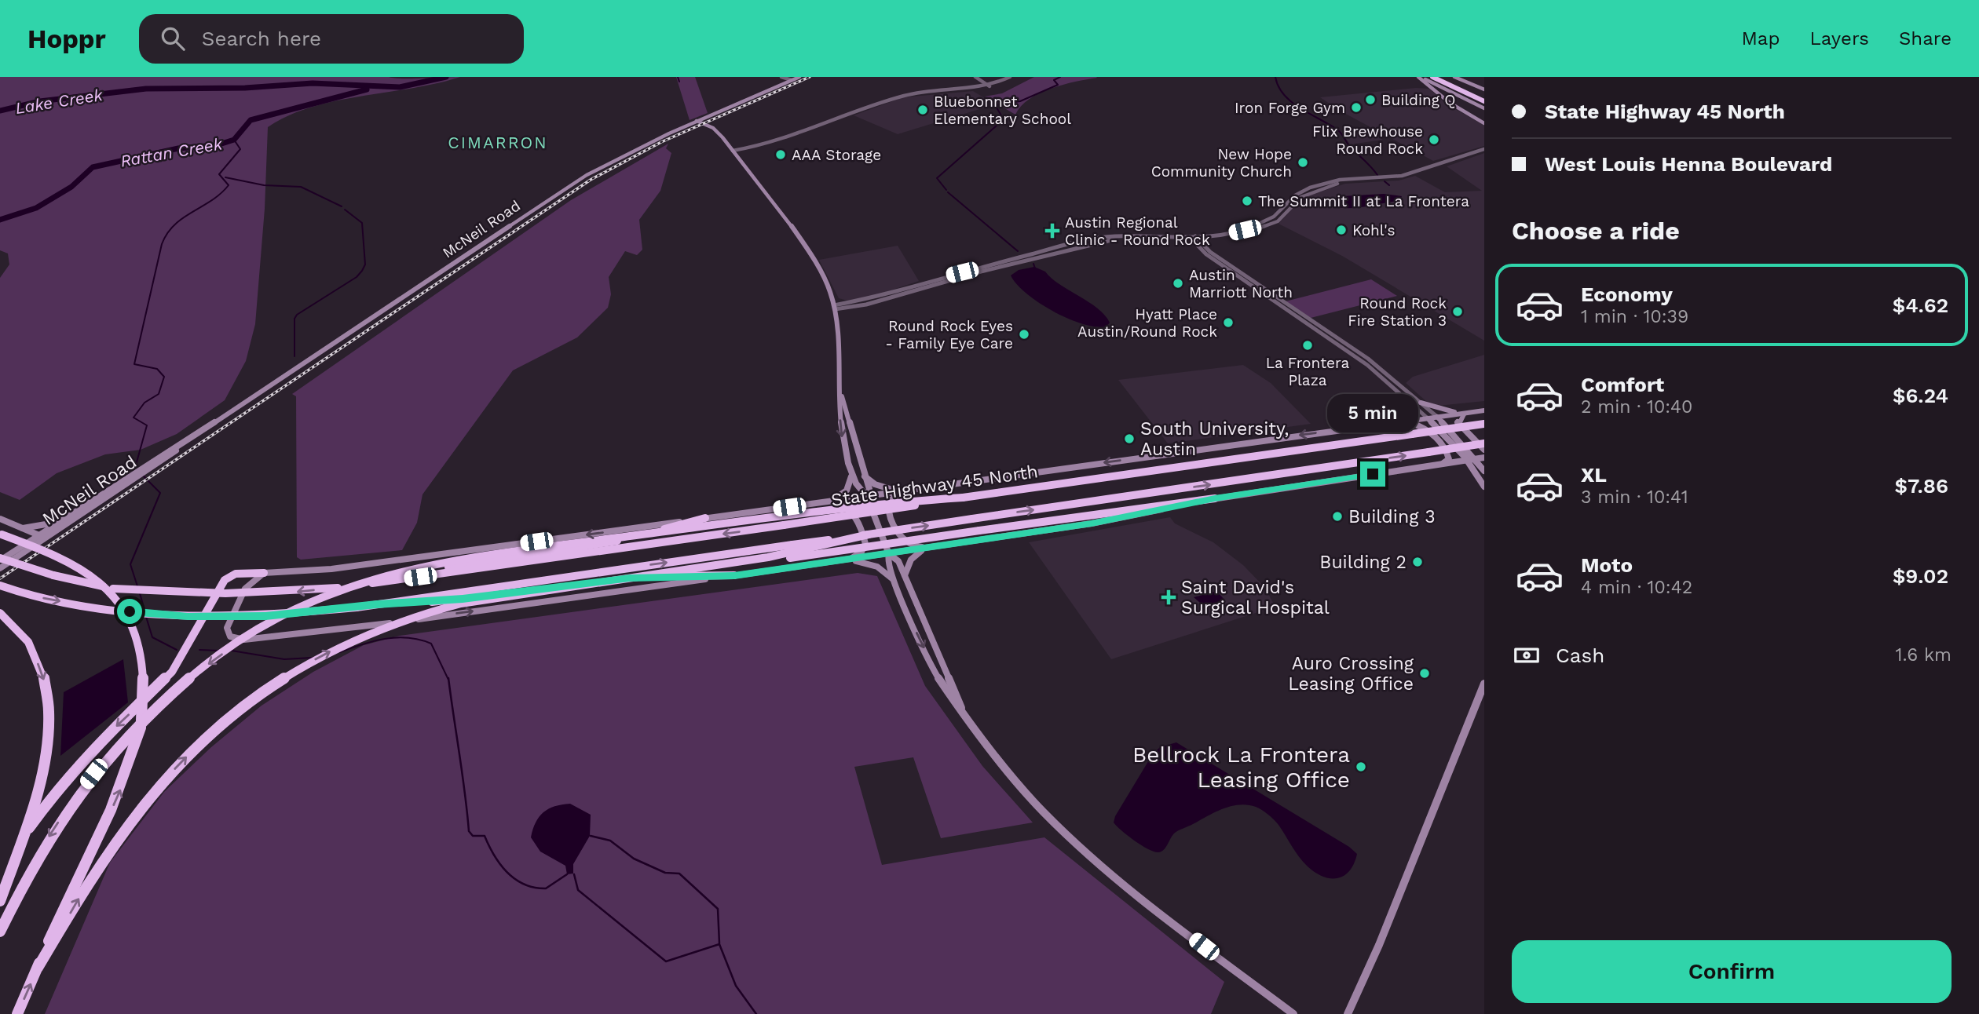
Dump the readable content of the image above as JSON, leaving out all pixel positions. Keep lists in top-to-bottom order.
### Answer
{
  "streets": {
    "highway": ["State Highway 45 North"],
    "main road": ["McNeil Road"]
  },
  "crossings": [
    ["McNeil Road", "State Highway 45 North"]
  ],
  "districts": ["CIMARRON"],
  "water": ["Lake Creek", "Rattan Creek"],
  "places": {
    "other": [
      "Building Q",
      "Iron Forge Gym",
      "Bluebonnet Elementary School",
      "Flix Brewhouse Round Rock",
      "AAA Storage",
      "New Hope Community Church",
      "The Summit II at La Frontera",
      "Kohl's",
      "Austin Marriott North",
      "Round Rock Fire Station 3",
      "Hyatt Place Austin/Round Rock",
      "Round Rock Eyes - Family Eye Care",
      "La Frontera Plaza",
      "South University, Austin",
      "Building 3",
      "Building 2",
      "Auro Crossing Leasing Office",
      "Bellrock La Frontera Leasing Office"
    ],
    "health": ["Austin Regional Clinic - Round Rock", "Saint David's Surgical Hospital"]
  },
  "page": {
    "header": "Hoppr",
    "search": "Search here",
    "nav": ["Map", "Layers", "Share"],
    "banner": ["State Highway 45 North", "West Louis Henna Boulevard"],
    "heading": "Choose a ride",
    "list": [
      {
        "name": "Economy",
        "note": "1 min · 10:39",
        "value": "$4.62"
      },
      {
        "name": "Comfort",
        "note": "2 min · 10:40",
        "value": "$6.24"
      },
      {
        "name": "XL",
        "note": "3 min · 10:41",
        "value": "$7.86"
      },
      {
        "name": "Moto",
        "note": "4 min · 10:42",
        "value": "$9.02"
      }
    ],
    "bubble": "5 min",
    "pay": ["Cash", "1.6 km"],
    "buttons": "Confirm"
  }
}
